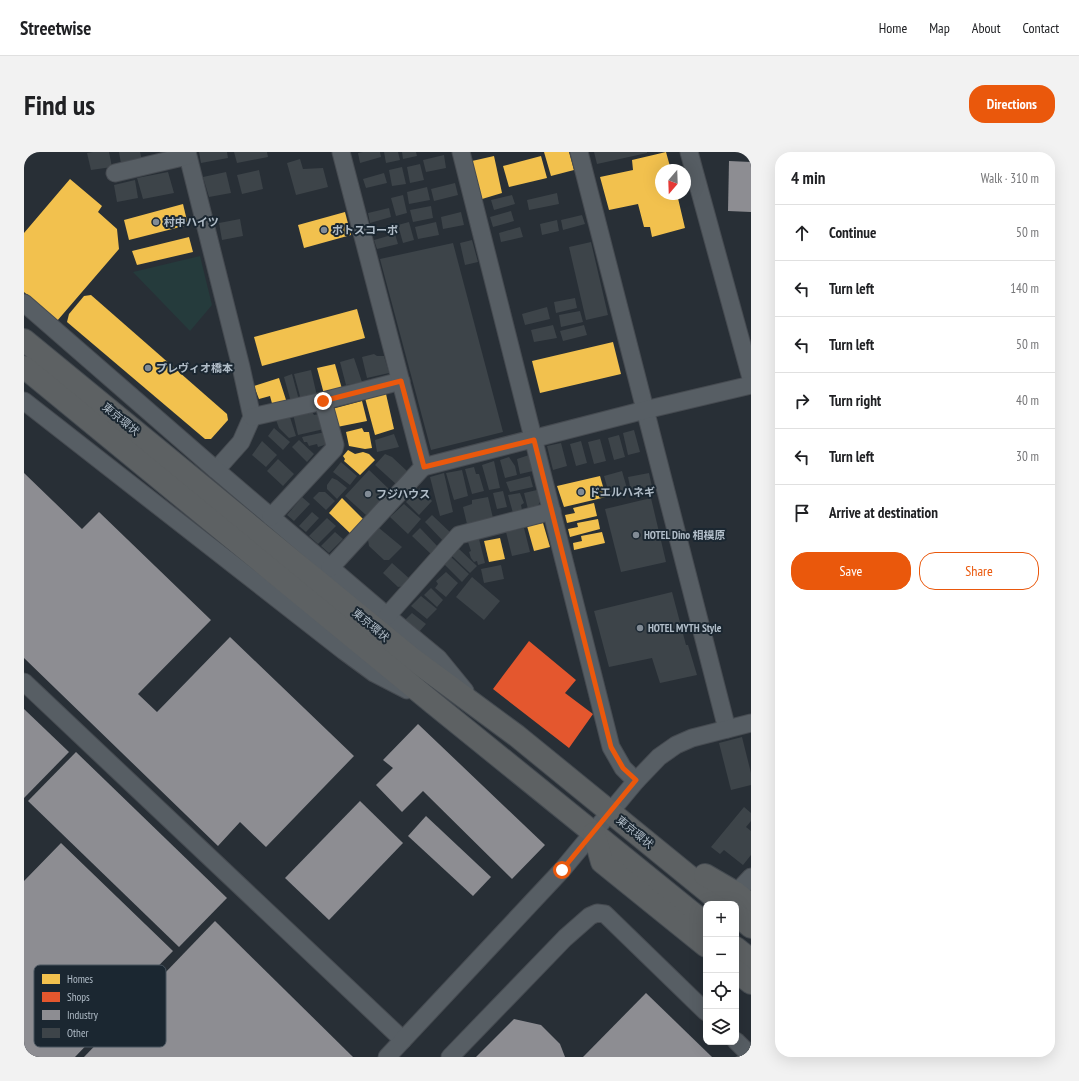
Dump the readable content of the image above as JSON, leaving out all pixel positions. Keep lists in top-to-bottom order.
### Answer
{
  "streets": {
    "highway": ["東京環状"]
  },
  "places": [
    "村中ハイツ",
    "ポトスコーポ",
    "プレヴィオ橋本",
    "ドエルハネギ",
    "フジハウス",
    "HOTEL Dino 相模原",
    "HOTEL MYTH Style"
  ],
  "legend": [
    "Homes",
    "Shops",
    "Industry",
    "Other"
  ],
  "north": "bottom",
  "page": {
    "header": "Streetwise",
    "nav": [
      "Home",
      "Map",
      "About",
      "Contact"
    ],
    "buttons": [
      "Directions",
      ["Save", "Share"]
    ],
    "title": "Find us",
    "heading": ["4 min", "Walk · 310 m"],
    "list": [
      ["Continue", "50 m"],
      ["Turn left", "140 m"],
      ["Turn left", "50 m"],
      ["Turn right", "40 m"],
      ["Turn left", "30 m"],
      "Arrive at destination"
    ],
    "map_buttons": ["+", "−"]
  }
}
